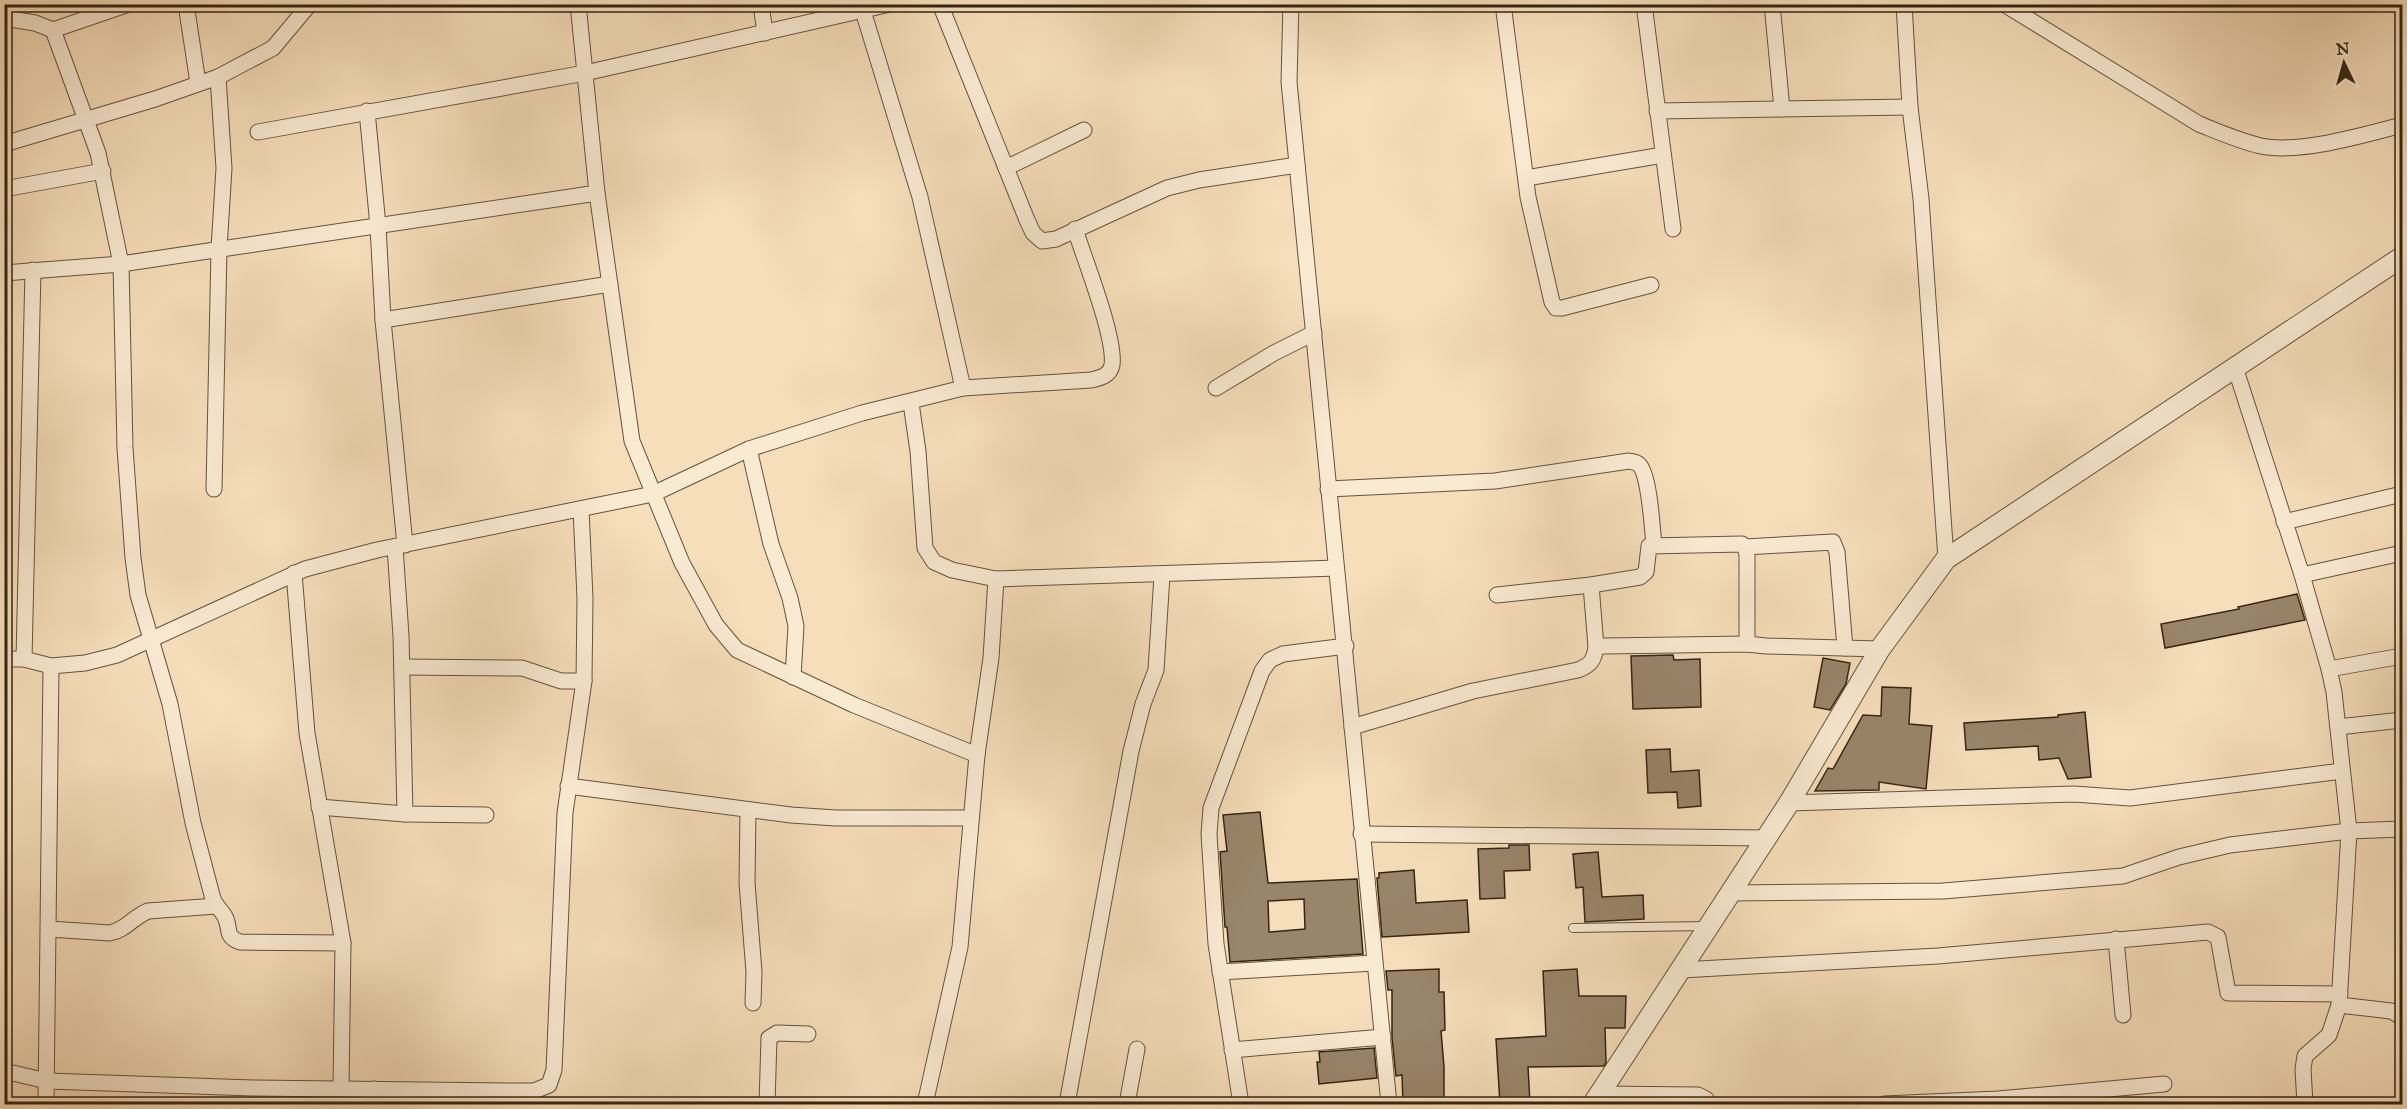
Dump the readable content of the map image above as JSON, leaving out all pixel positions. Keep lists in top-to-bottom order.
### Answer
{
  "north": "top"
}
